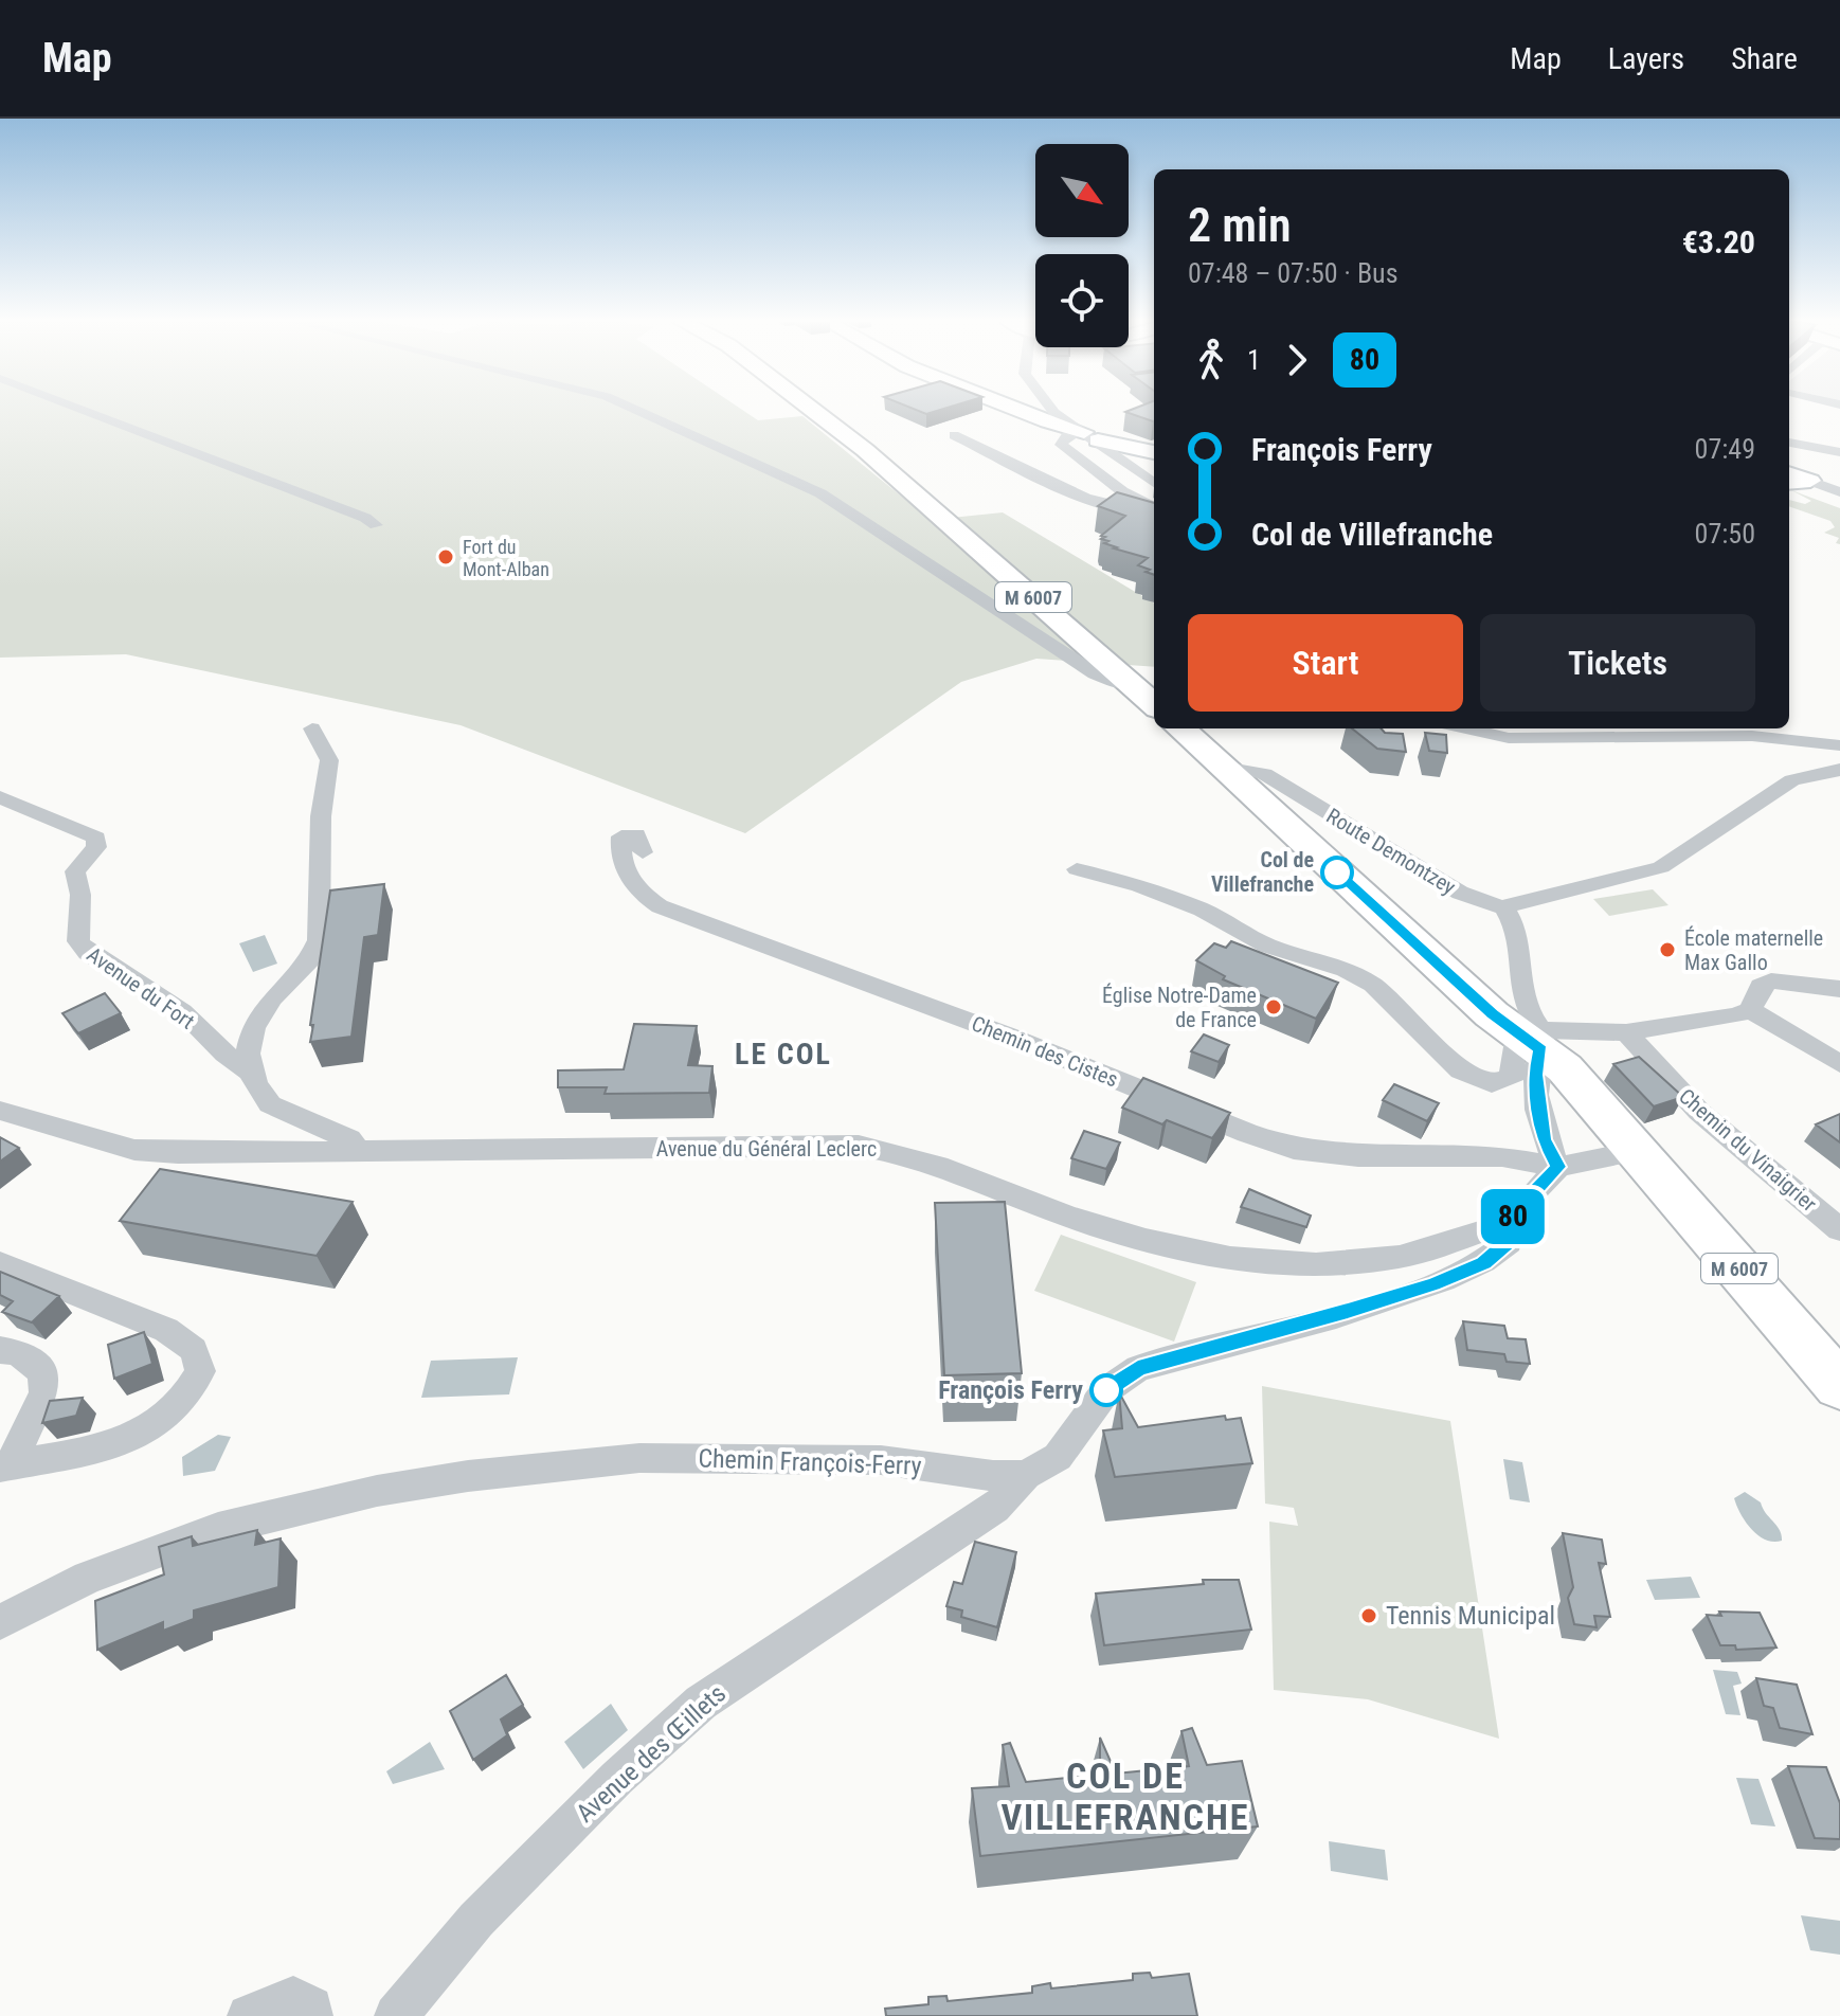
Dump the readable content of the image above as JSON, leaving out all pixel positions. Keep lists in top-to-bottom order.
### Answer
{
  "streets": {
    "main road": ["M 6007"],
    "street": [
      "Route Demontzey",
      "Avenue du Fort",
      "Chemin des Cistes",
      "Avenue du Général Leclerc",
      "Chemin du Vinaigrier",
      "Chemin François-Ferry",
      "Avenue des Œillets"
    ]
  },
  "crossings": [
    ["M 6007", "Route Demontzey"],
    ["Avenue du Fort", "Avenue du Général Leclerc"],
    ["Chemin François-Ferry", "Avenue des Œillets"]
  ],
  "districts": ["LE COL", "COL DE VILLEFRANCHE"],
  "places": [
    "Fort du Mont-Alban",
    "Col de Villefranche",
    "École maternelle Max Gallo",
    "Église Notre-Dame de France",
    "François Ferry",
    "Tennis Municipal"
  ],
  "lines": ["bus line 80"],
  "north": "bottom right",
  "page": {
    "header": "Map",
    "nav": ["Map", "Layers", "Share"],
    "on_map": "80",
    "heading": ["2 min", "07:48 – 07:50 · Bus", "€3.20"],
    "legs": ["1", "80"],
    "list": [
      {
        "name": "François Ferry",
        "value": "07:49"
      },
      {
        "name": "Col de Villefranche",
        "value": "07:50"
      }
    ],
    "buttons": ["Start", "Tickets"]
  }
}
